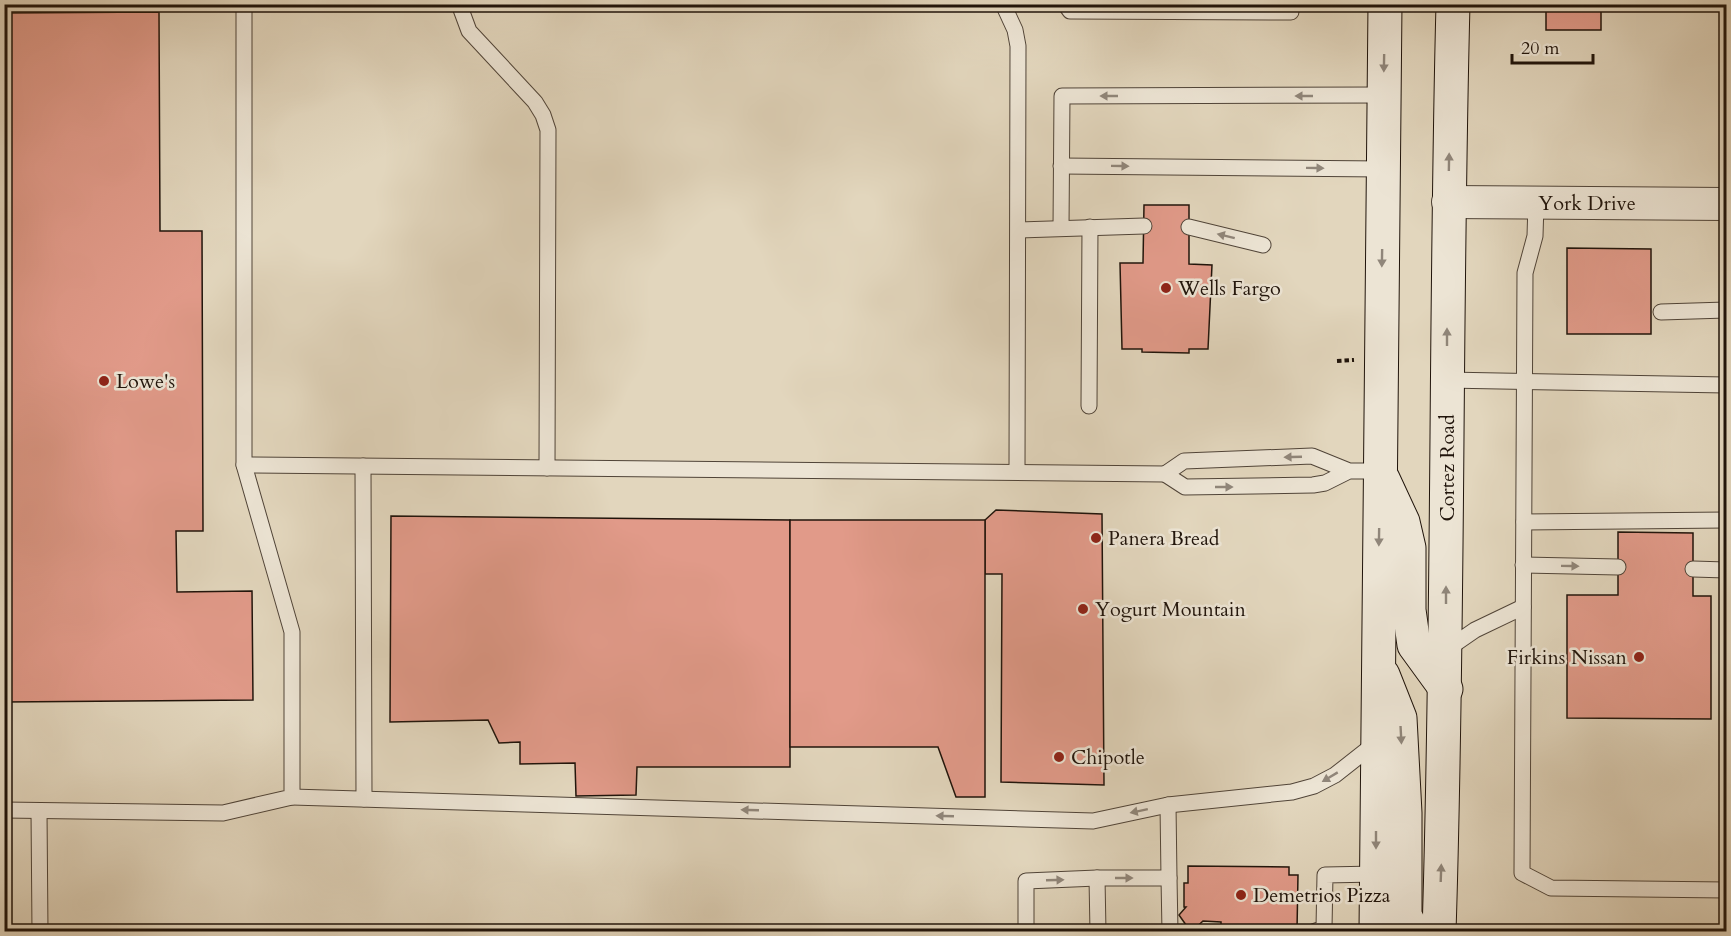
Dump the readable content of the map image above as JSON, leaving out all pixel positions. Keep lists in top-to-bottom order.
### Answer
{
  "streets": {
    "main road": ["Cortez Road"],
    "street": ["York Drive"]
  },
  "crossings": [
    ["York Drive", "Cortez Road"]
  ],
  "places": [
    "Wells Fargo",
    "Lowe's",
    "Panera Bread",
    "Yogurt Mountain",
    "Firkins Nissan",
    "Chipotle",
    "Demetrios Pizza"
  ],
  "scale_bar": "20 m"
}
